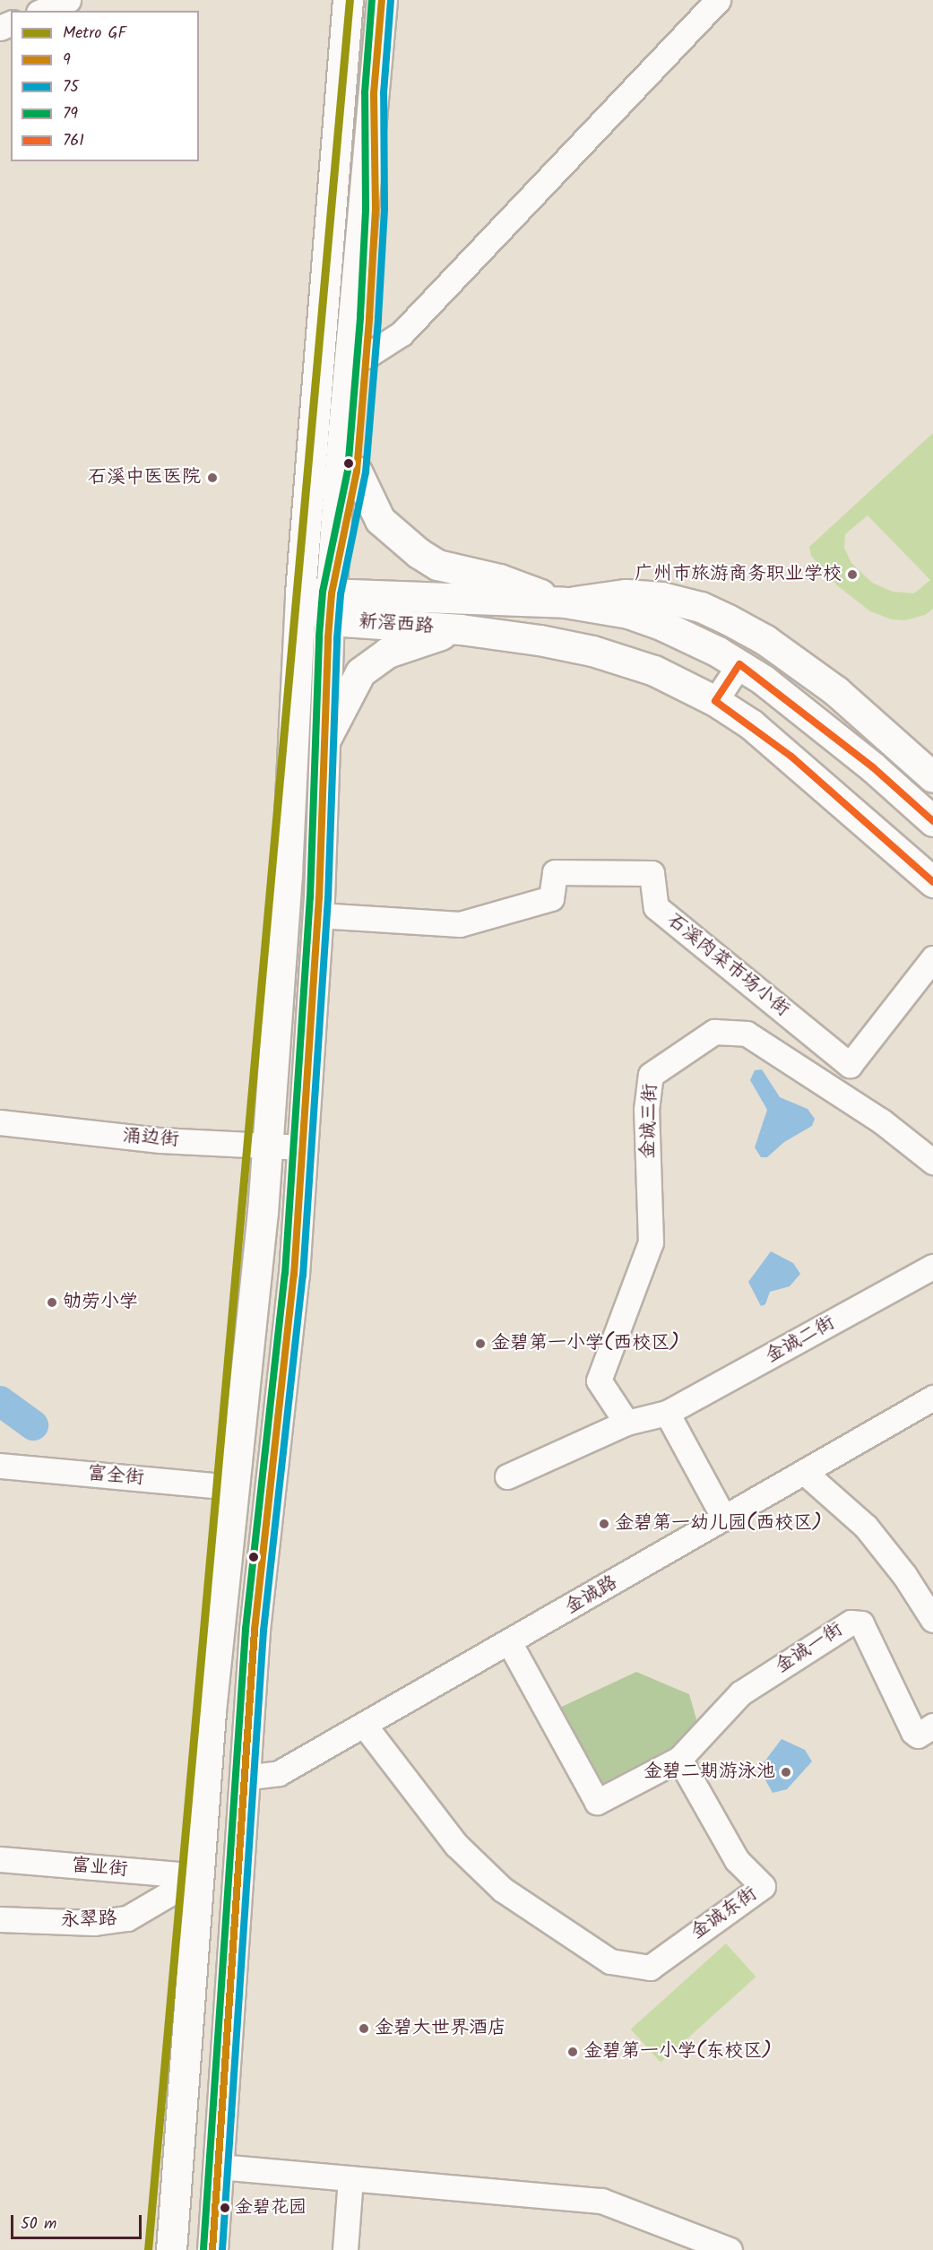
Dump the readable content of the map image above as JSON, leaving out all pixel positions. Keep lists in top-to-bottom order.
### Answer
{
  "streets": {
    "main road": ["新滘西路"],
    "street": [
      "石溪肉菜市场小街",
      "金诚三街",
      "涌边街",
      "金诚二街",
      "富全街",
      "金诚路",
      "金诚一街",
      "富业街",
      "金诚东街",
      "永翠路"
    ]
  },
  "crossings": [
    ["金诚路", "金诚东街"],
    ["金诚一街", "金诚东街"],
    ["富业街", "永翠路"]
  ],
  "places": [
    "石溪中医医院",
    "广州市旅游商务职业学校",
    "劬劳小学",
    "金碧第一小学(西校区)",
    "金碧第一幼儿园(西校区)",
    "金碧二期游泳池",
    "金碧大世界酒店",
    "金碧第一小学(东校区)",
    "金碧花园"
  ],
  "lines": [
    "metro line GF",
    "transit line 9",
    "transit line 79",
    "transit line 75",
    "transit line 761"
  ],
  "legend": [
    "Metro GF",
    "9",
    "75",
    "79",
    "761"
  ],
  "scale_bar": "50 m"
}
